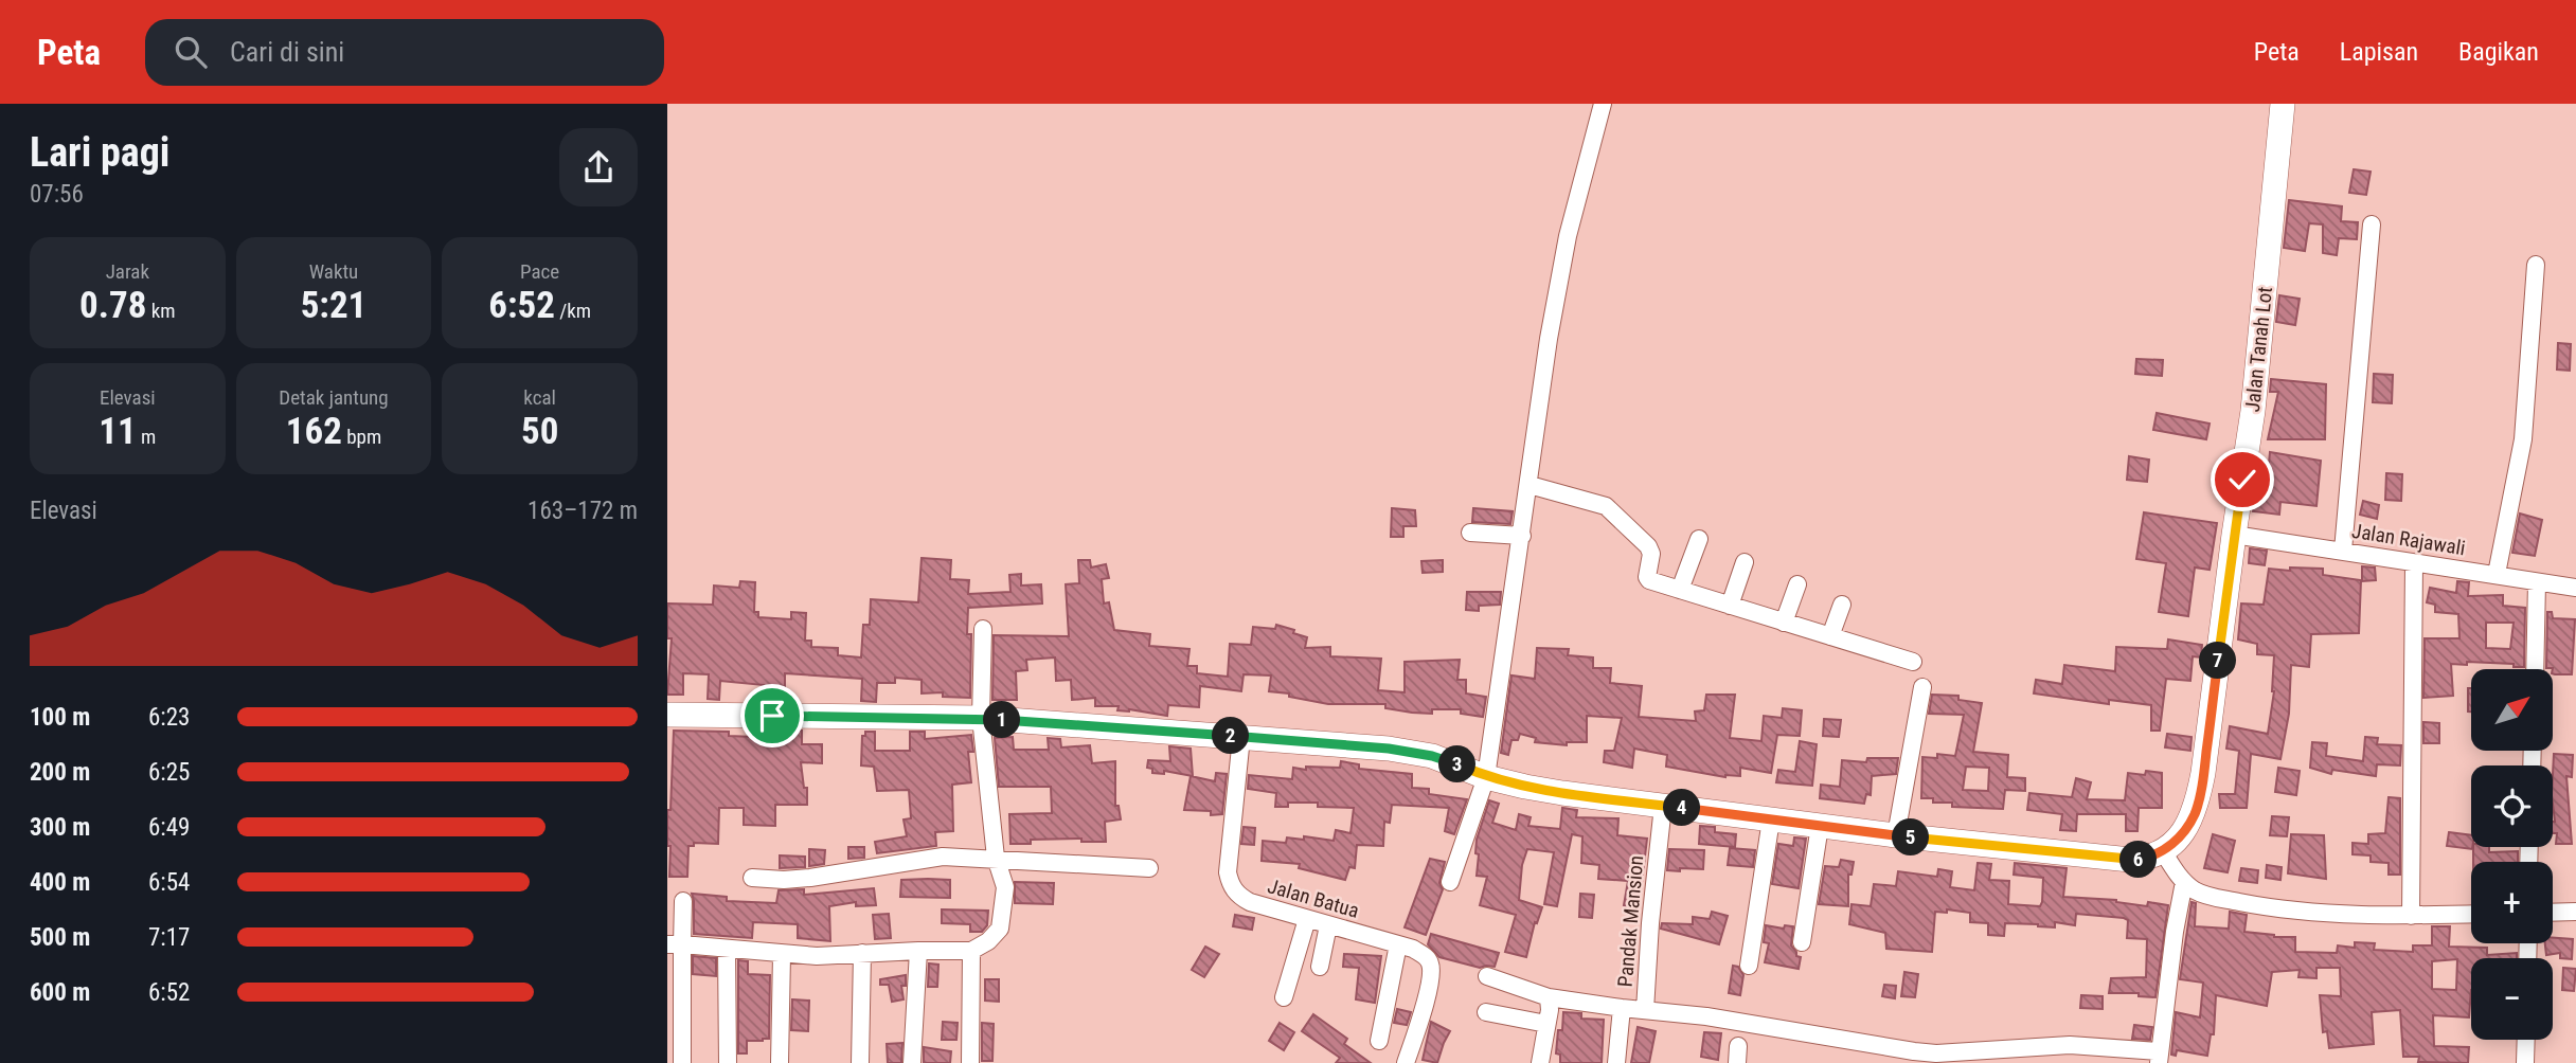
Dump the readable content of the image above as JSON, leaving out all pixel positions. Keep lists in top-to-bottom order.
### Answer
{
  "streets": {
    "main road": ["Jalan Tanah Lot"],
    "street": ["Jalan Rajawali", "Jalan Batua", "Pandak Mansion"]
  },
  "crossings": [
    ["Jalan Tanah Lot", "Jalan Rajawali"]
  ],
  "north": "top right",
  "page": {
    "header": "Peta",
    "search": "Cari di sini",
    "nav": ["Peta", "Lapisan", "Bagikan"],
    "heading": ["Lari pagi", "07:56"],
    "stats": [
      ["Jarak", "0.78 km"],
      ["Waktu", "5:21"],
      ["Pace", "6:52 /km"],
      ["Elevasi", "11 m"],
      ["Detak jantung", "162 bpm"],
      ["kcal", "50"]
    ],
    "chart": ["Elevasi", "163–172 m"],
    "pins": [
      "7",
      "1",
      "2",
      "3",
      "4",
      "5",
      "6"
    ],
    "map_buttons": ["+", "−"],
    "list": [
      {
        "name": "100 m",
        "note": "6:23"
      },
      {
        "name": "200 m",
        "note": "6:25"
      },
      {
        "name": "300 m",
        "note": "6:49"
      },
      {
        "name": "400 m",
        "note": "6:54"
      },
      {
        "name": "500 m",
        "note": "7:17"
      },
      {
        "name": "600 m",
        "note": "6:52"
      }
    ]
  }
}
